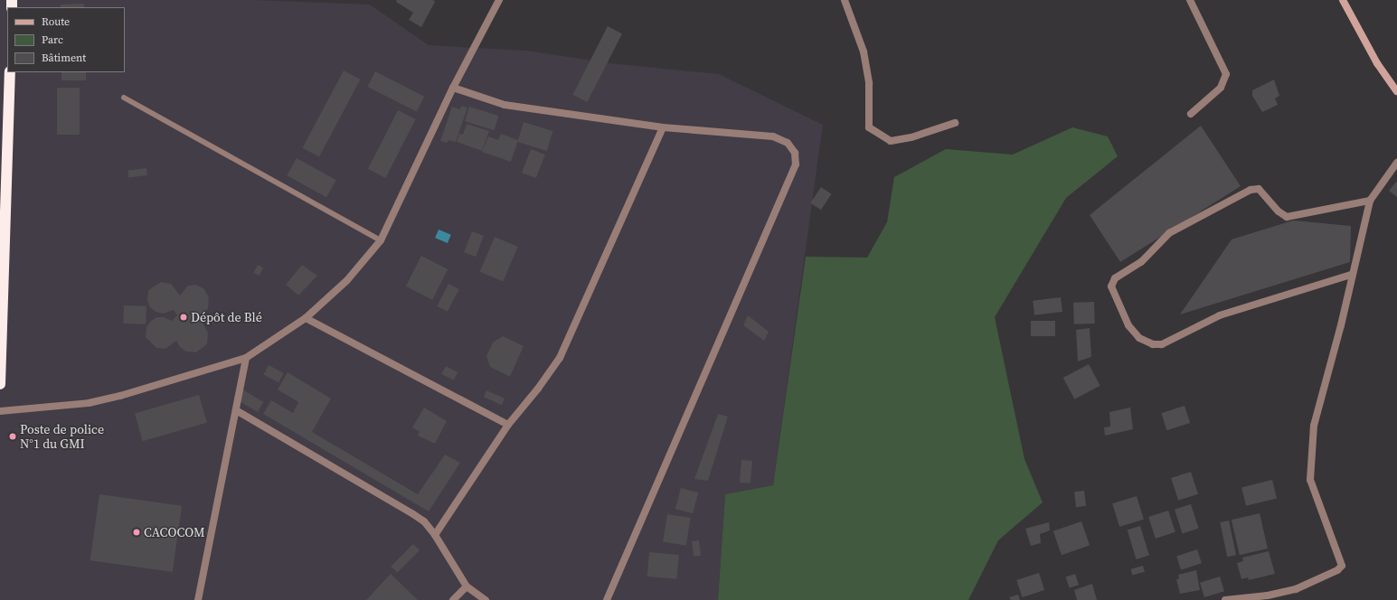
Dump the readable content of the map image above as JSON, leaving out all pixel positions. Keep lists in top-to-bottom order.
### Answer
{
  "places": ["Dépôt de Blé", "Poste de police N°1 du GMI", "CACOCOM"],
  "legend": ["Route", "Parc", "Bâtiment"]
}
